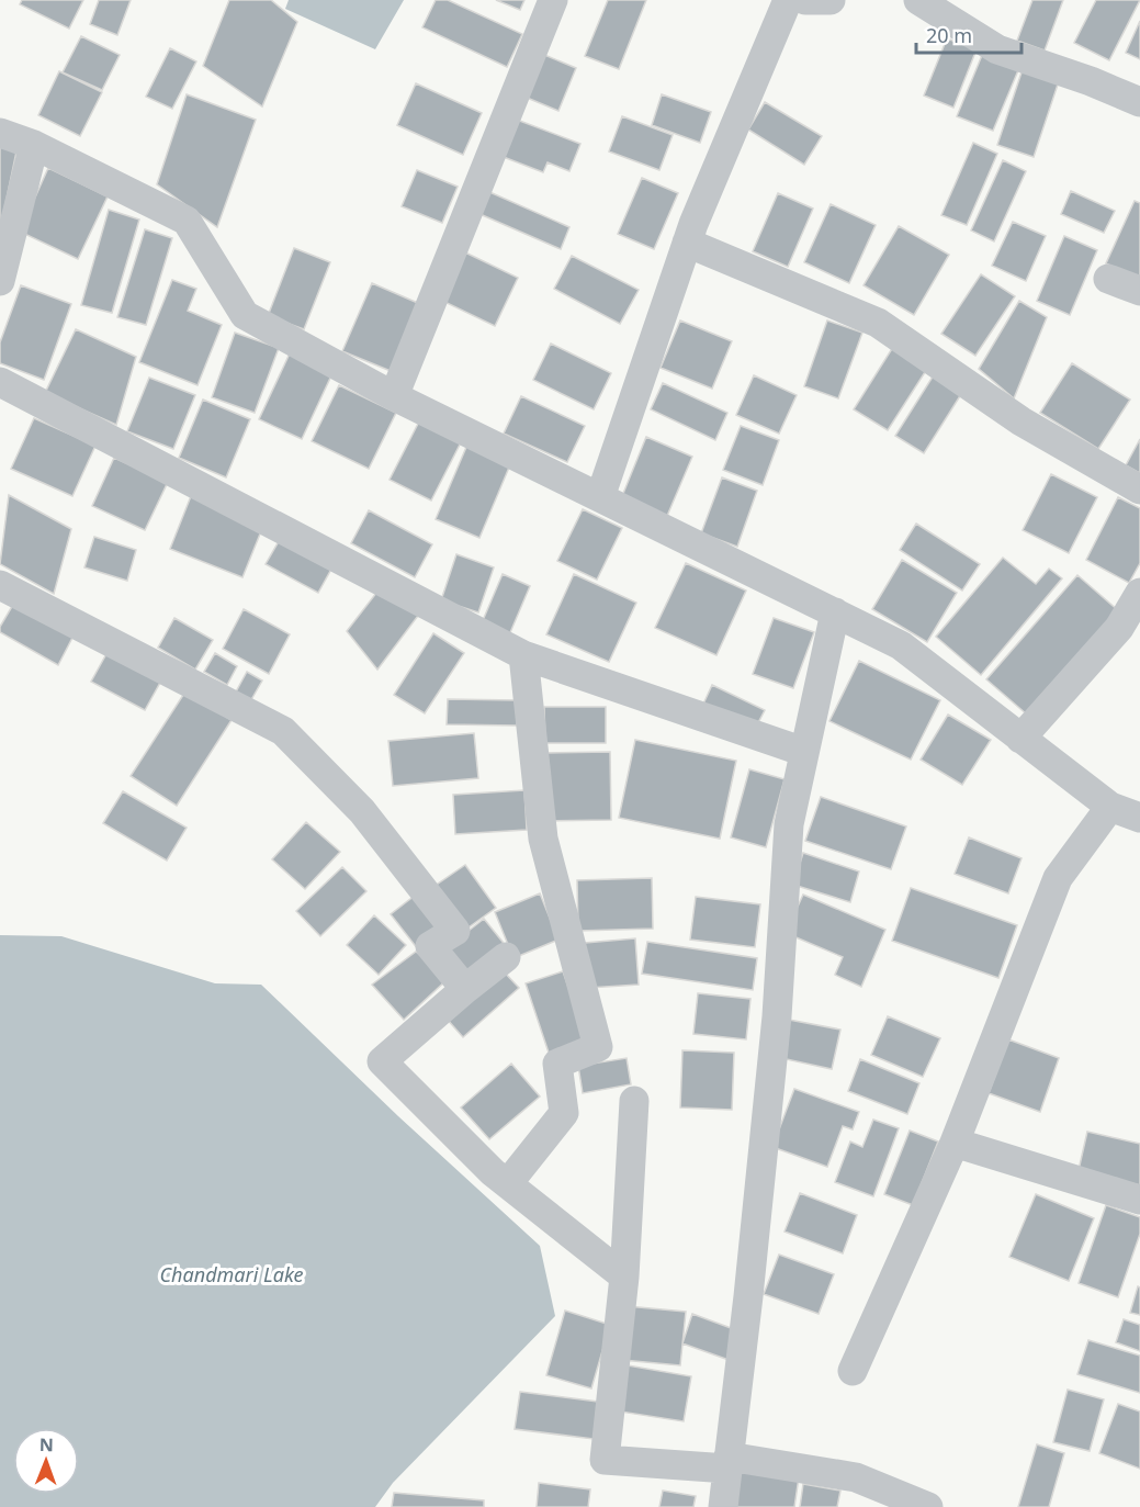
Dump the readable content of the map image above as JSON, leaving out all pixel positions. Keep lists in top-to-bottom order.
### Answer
{
  "water": ["Chandmari Lake"],
  "scale_bar": "20 m",
  "north": "top"
}
